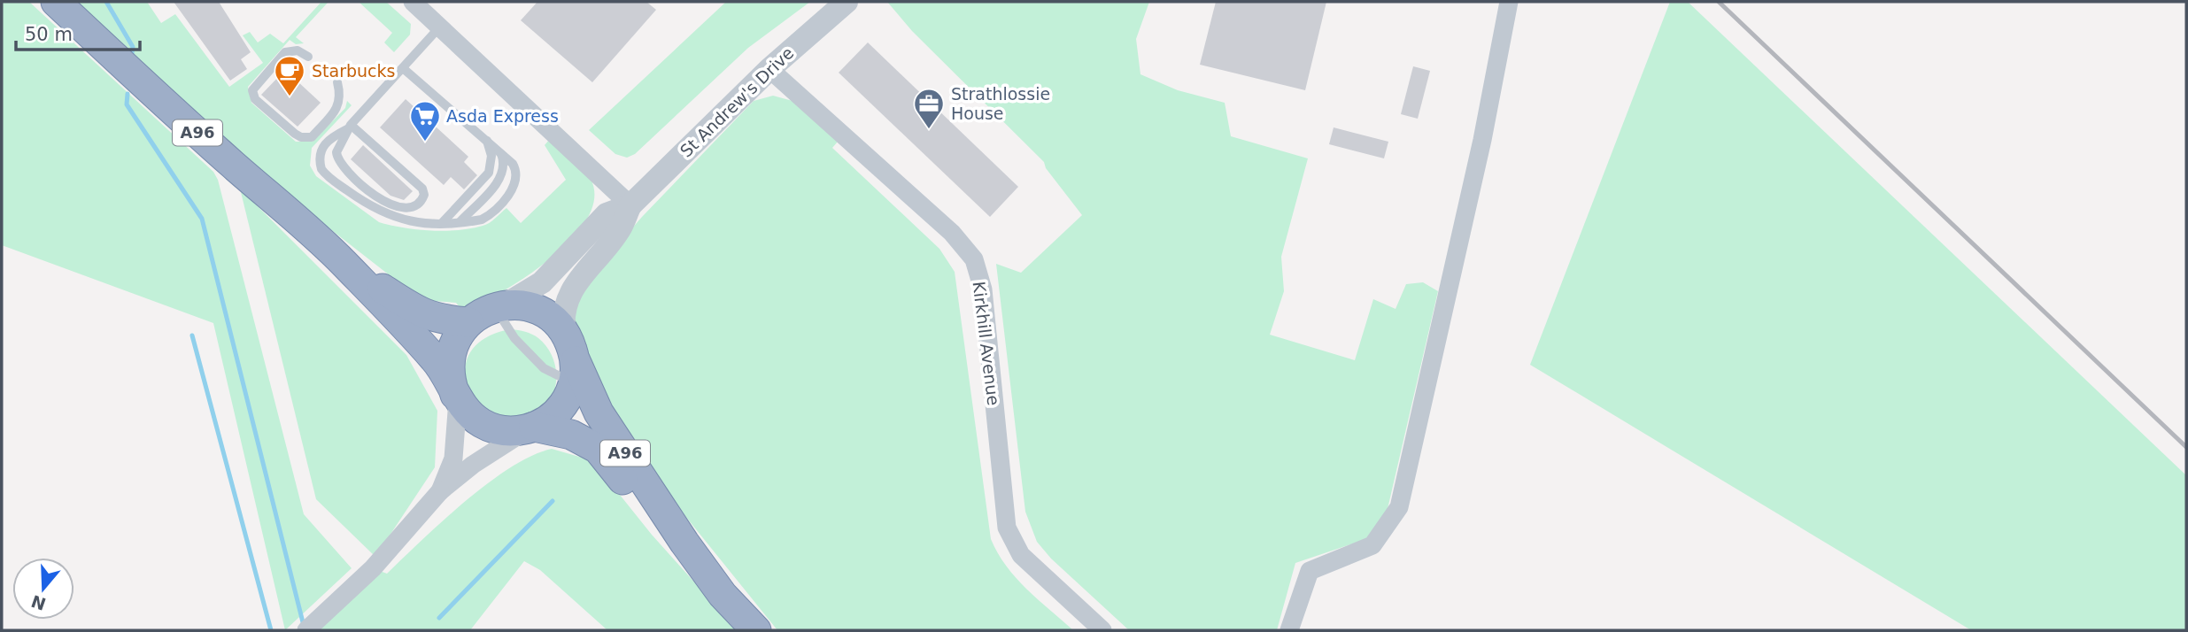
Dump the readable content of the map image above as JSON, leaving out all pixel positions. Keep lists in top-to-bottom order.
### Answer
{
  "streets": {
    "highway": ["A96"],
    "street": ["St Andrew's Drive", "Kirkhill Avenue"]
  },
  "crossings": [
    ["St Andrew's Drive", "A96"],
    ["St Andrew's Drive", "Kirkhill Avenue"]
  ],
  "places": {
    "cafe": ["Starbucks"],
    "office": ["Strathlossie House"],
    "supermarket": ["Asda Express"]
  },
  "scale_bar": "50 m",
  "north": "bottom"
}
